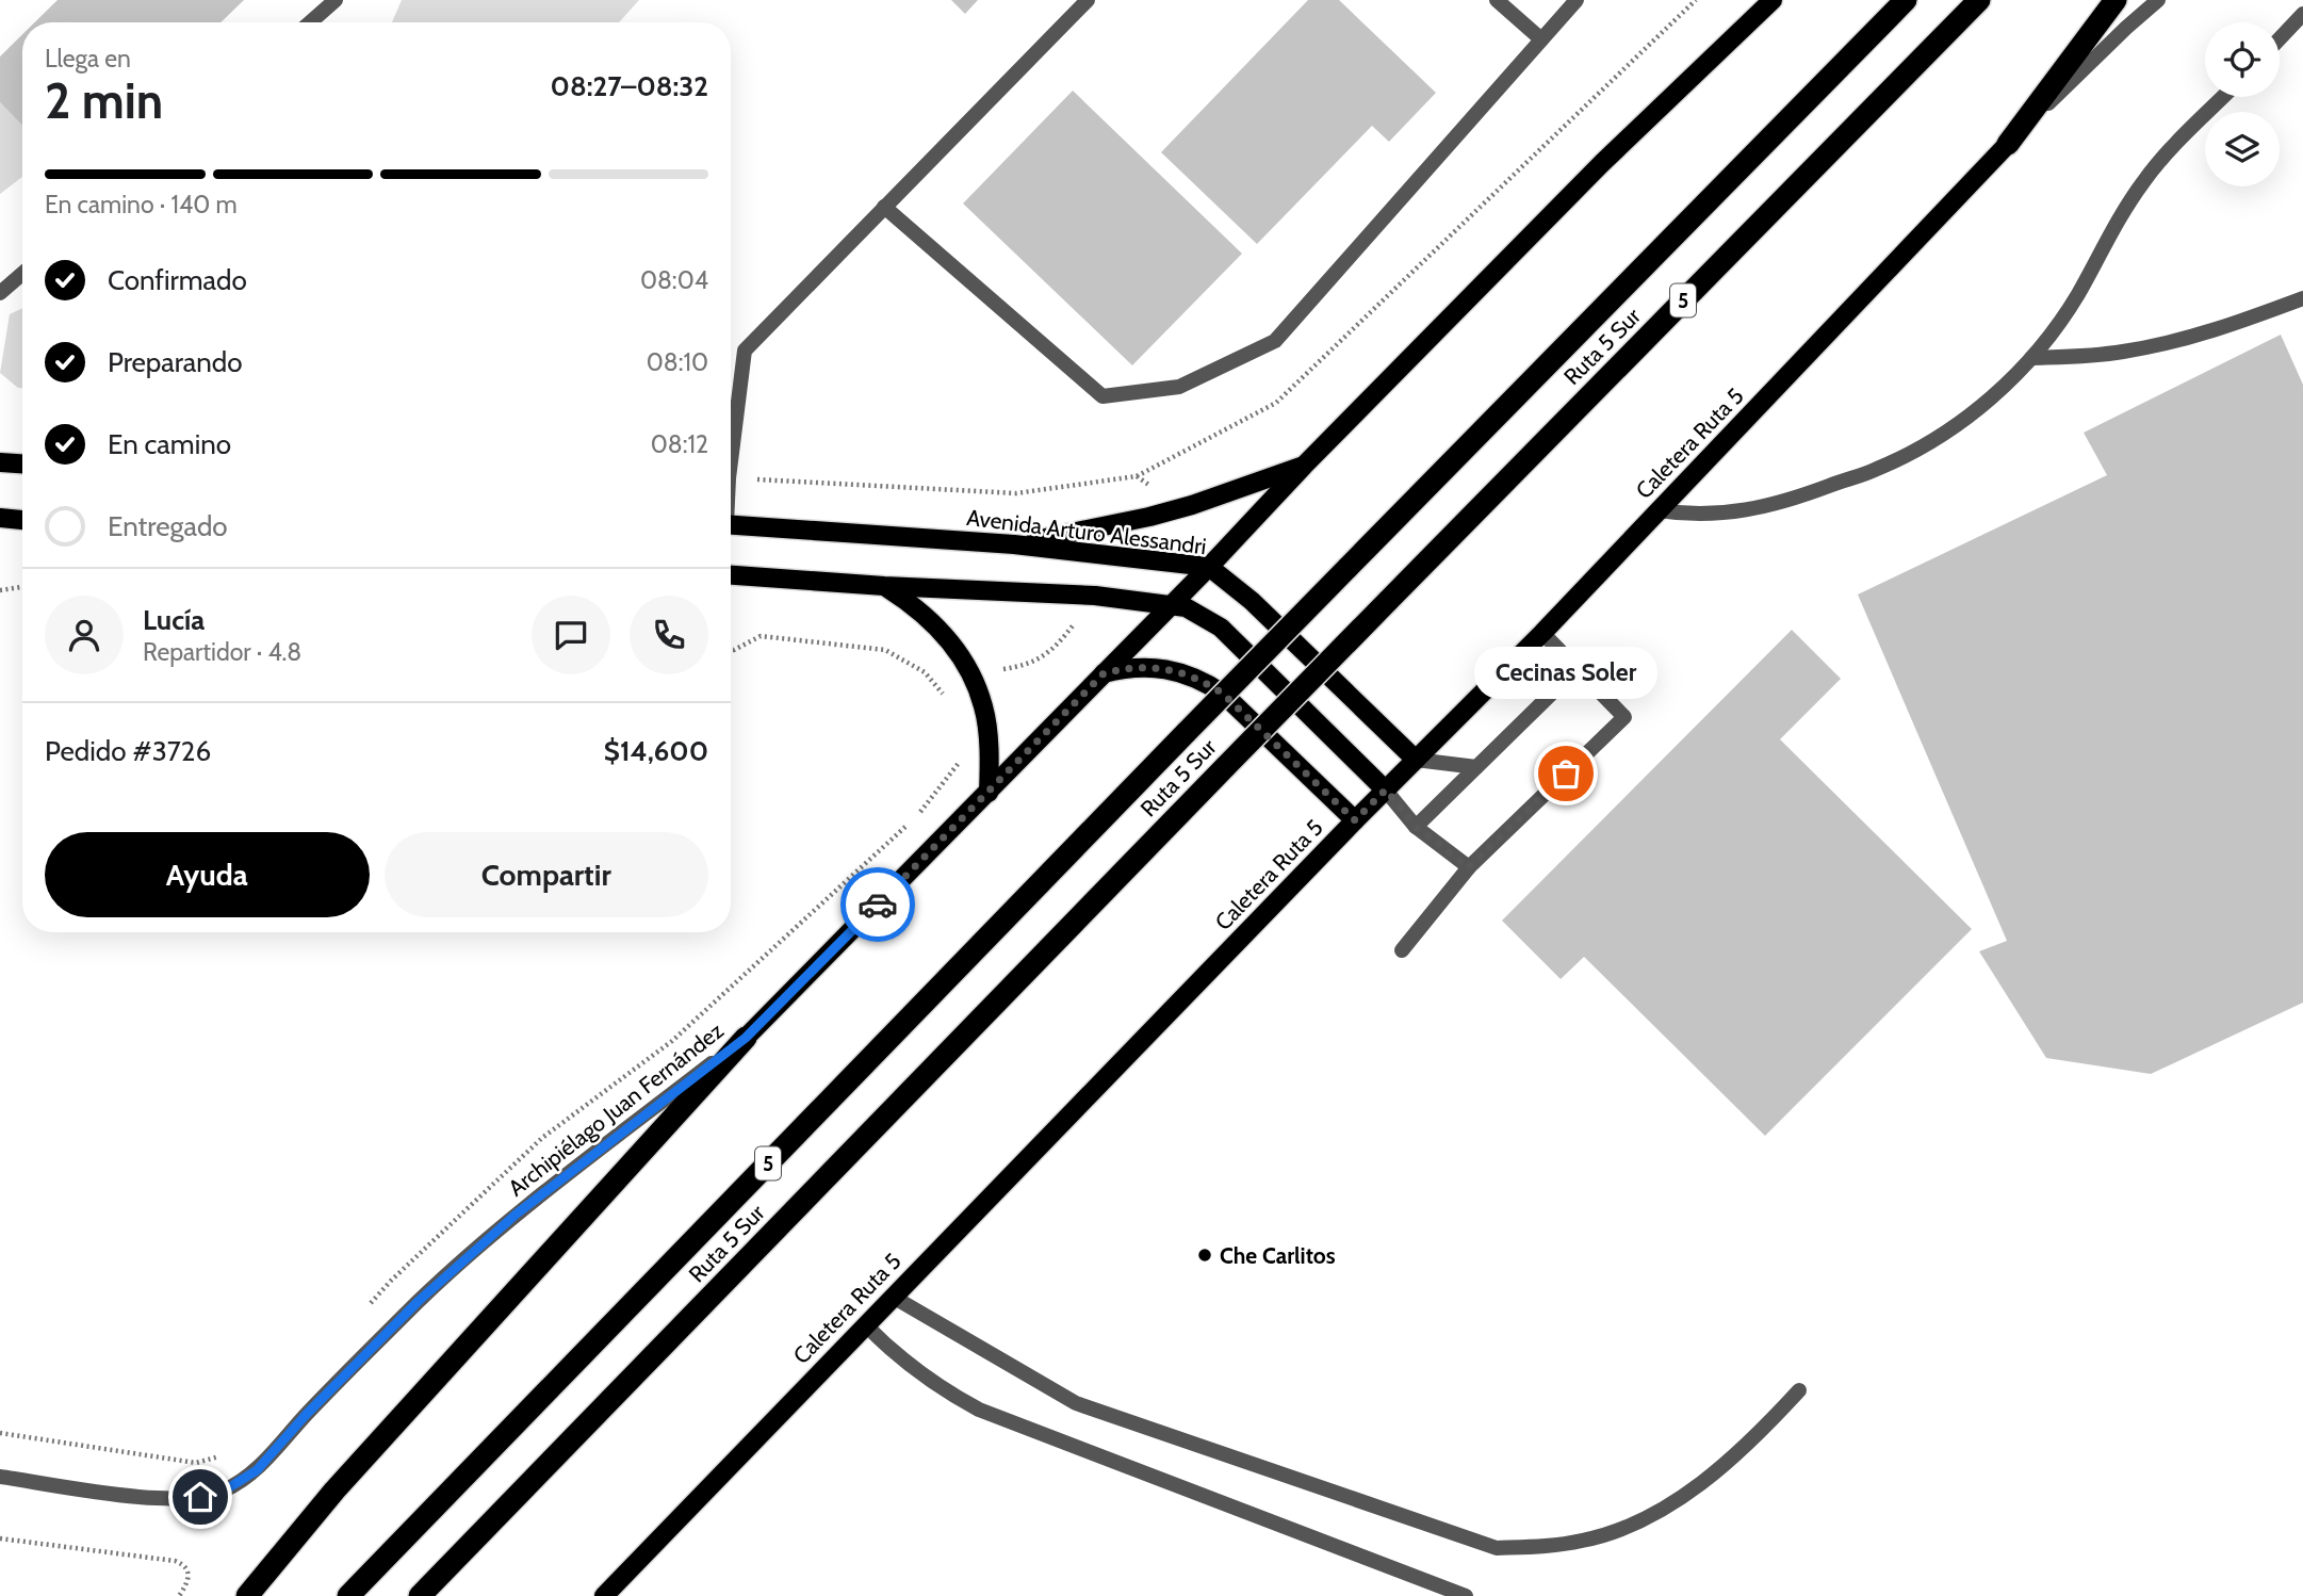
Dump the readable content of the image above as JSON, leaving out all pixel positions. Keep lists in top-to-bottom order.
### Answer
{
  "streets": {
    "highway": ["5", "Ruta 5 Sur"],
    "main road": ["Caletera Ruta 5", "Avenida Arturo Alessandri"],
    "street": ["Archipiélago Juan Fernández"]
  },
  "crossings": [
    ["Caletera Ruta 5", "Avenida Arturo Alessandri"]
  ],
  "places": ["Cecinas Soler", "Che Carlitos"],
  "page": {
    "heading": ["2 min", "Llega en", "08:27–08:32"],
    "panel": [
      "Lucía",
      "Repartidor · 4.8",
      "Pedido #3726",
      "$14,600"
    ],
    "bar": "En camino · 140 m",
    "list": [
      ["Confirmado", "08:04"],
      ["Preparando", "08:10"],
      ["En camino", "08:12"],
      "Entregado"
    ],
    "bubble": "Cecinas Soler",
    "buttons": ["Ayuda", "Compartir"]
  }
}
